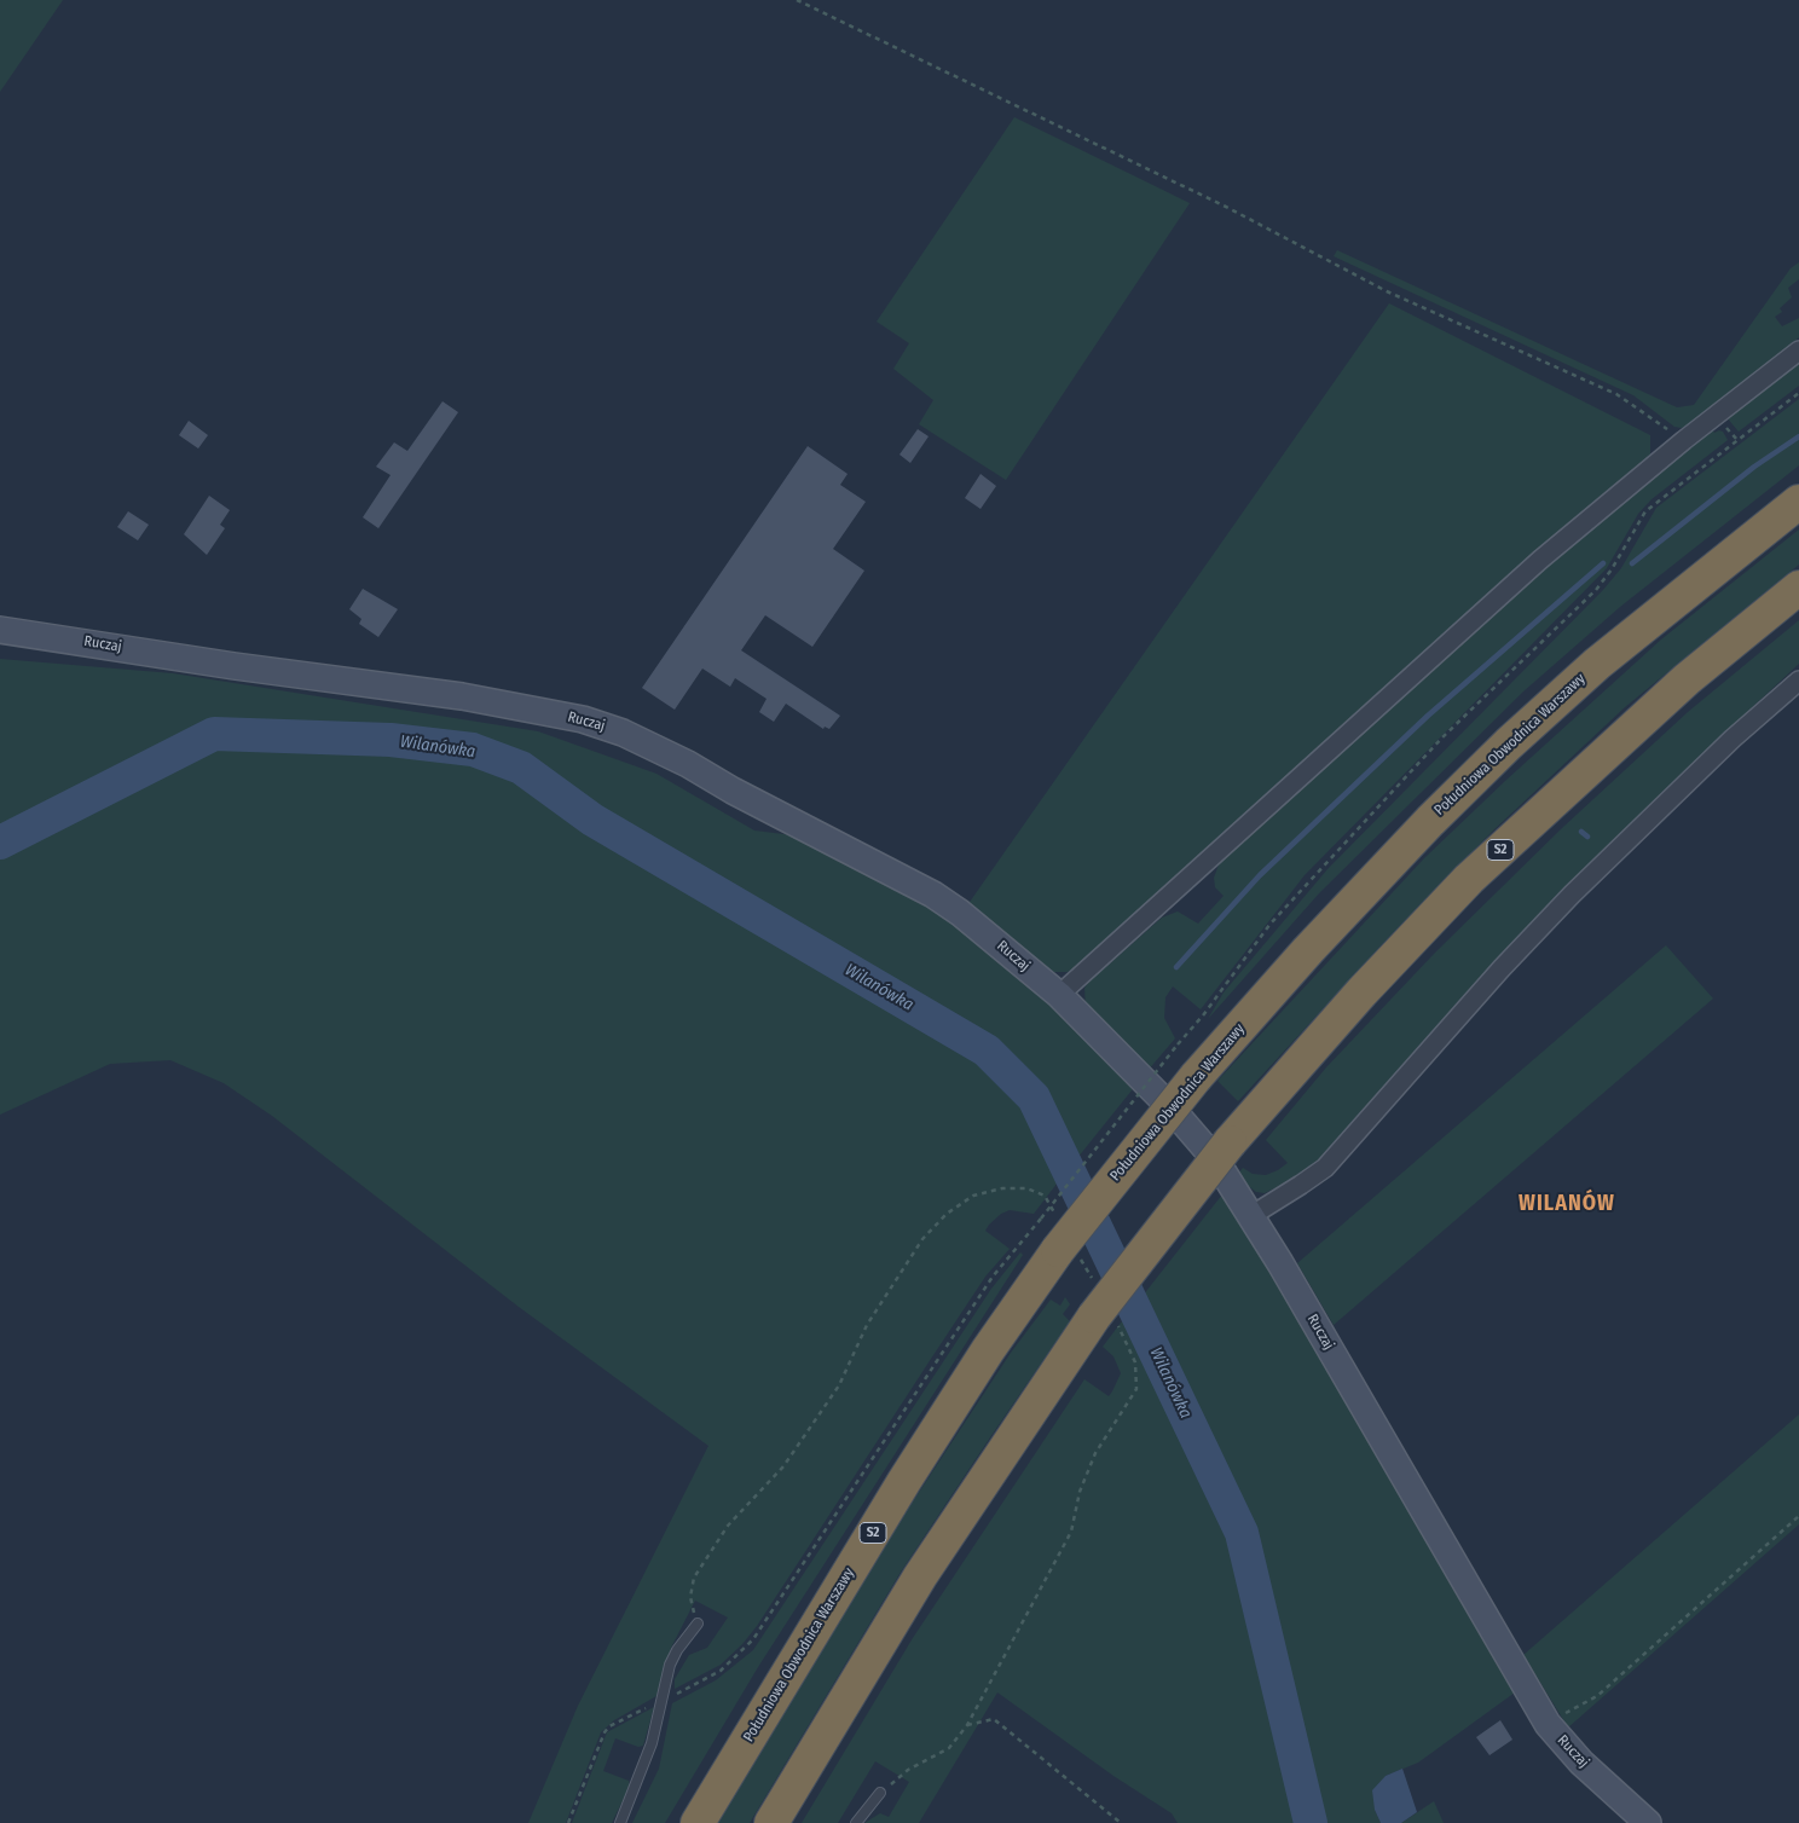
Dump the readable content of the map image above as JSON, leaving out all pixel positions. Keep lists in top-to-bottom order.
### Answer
{
  "streets": {
    "highway": ["Południowa Obwodnica Warszawy", "S2"],
    "street": ["Ruczaj"]
  },
  "districts": ["WILANÓW"],
  "water": ["Wilanówka"]
}
